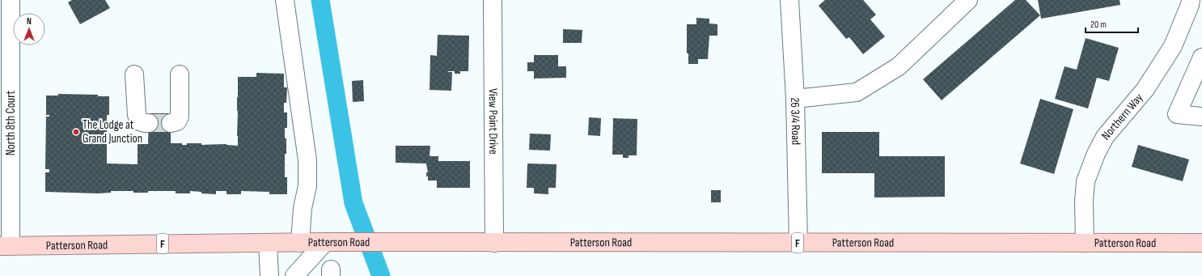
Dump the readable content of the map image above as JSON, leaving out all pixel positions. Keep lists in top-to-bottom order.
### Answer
{
  "streets": {
    "main road": ["Patterson Road", "F"],
    "street": [
      "Northern Way",
      "View Point Drive",
      "26 3/4 Road",
      "North 8th Court"
    ]
  },
  "crossings": [
    ["Northern Way", "Patterson Road"],
    ["View Point Drive", "Patterson Road"],
    ["26 3/4 Road", "Patterson Road"],
    ["North 8th Court", "Patterson Road"]
  ],
  "places": ["The Lodge at Grand Junction"],
  "scale_bar": "20 m",
  "north": "top"
}
